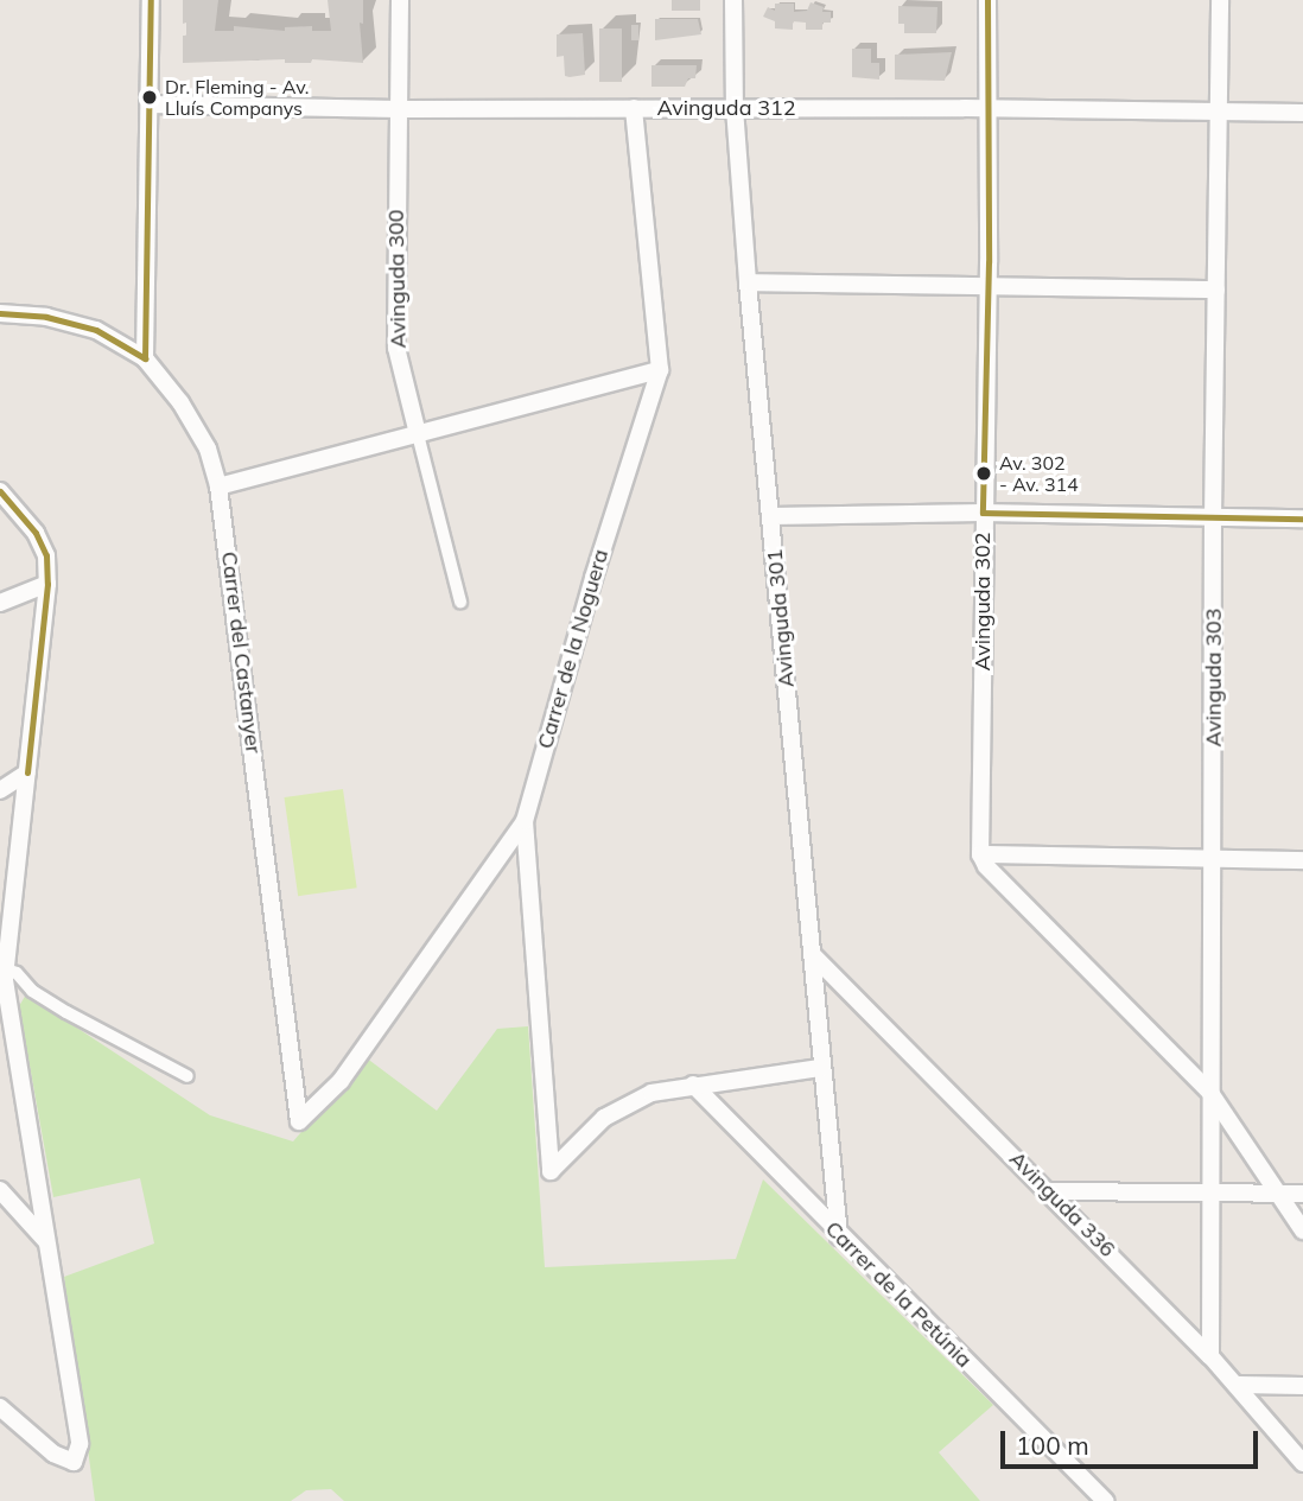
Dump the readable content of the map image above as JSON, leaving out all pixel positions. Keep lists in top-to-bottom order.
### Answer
{
  "streets": {
    "street": [
      "Avinguda 312",
      "Avinguda 300",
      "Avinguda 302",
      "Avinguda 301",
      "Carrer de la Noguera",
      "Carrer del Castanyer",
      "Avinguda 303",
      "Avinguda 336",
      "Carrer de la Petúnia"
    ]
  },
  "crossings": [
    ["Avinguda 312", "Avinguda 300"],
    ["Avinguda 312", "Avinguda 302"],
    ["Avinguda 312", "Avinguda 301"],
    ["Avinguda 312", "Carrer de la Noguera"],
    ["Avinguda 312", "Avinguda 303"],
    ["Avinguda 301", "Avinguda 336"],
    ["Avinguda 301", "Carrer de la Petúnia"],
    ["Carrer de la Noguera", "Carrer del Castanyer"],
    ["Avinguda 303", "Avinguda 336"]
  ],
  "places": ["Dr. Fleming - Av. Lluís Companys", "Av. 302 - Av. 314"],
  "scale_bar": "100 m"
}
